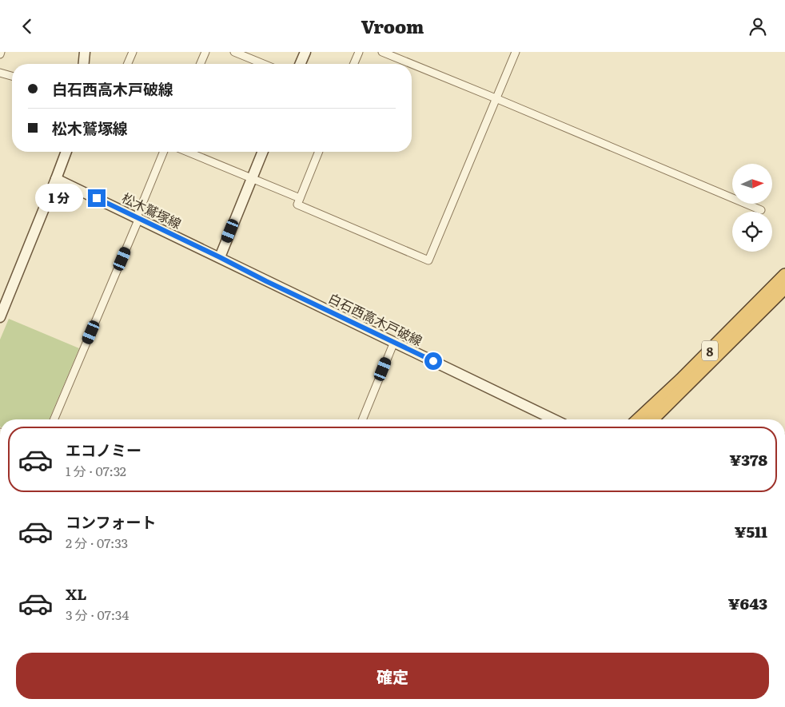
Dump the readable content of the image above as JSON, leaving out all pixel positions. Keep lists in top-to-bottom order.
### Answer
{
  "streets": {
    "highway": ["8"],
    "main road": ["松木鷲塚線", "白石西高木戸破線"]
  },
  "crossings": [
    ["松木鷲塚線", "白石西高木戸破線"]
  ],
  "north": "right",
  "page": {
    "header": "Vroom",
    "banner": ["白石西高木戸破線", "松木鷲塚線"],
    "bubble": "1 分",
    "list": [
      {
        "name": "エコノミー",
        "note": "1 分 · 07:32",
        "value": "¥378"
      },
      {
        "name": "コンフォート",
        "note": "2 分 · 07:33",
        "value": "¥511"
      },
      {
        "name": "XL",
        "note": "3 分 · 07:34",
        "value": "¥643"
      }
    ],
    "buttons": "確定"
  }
}
